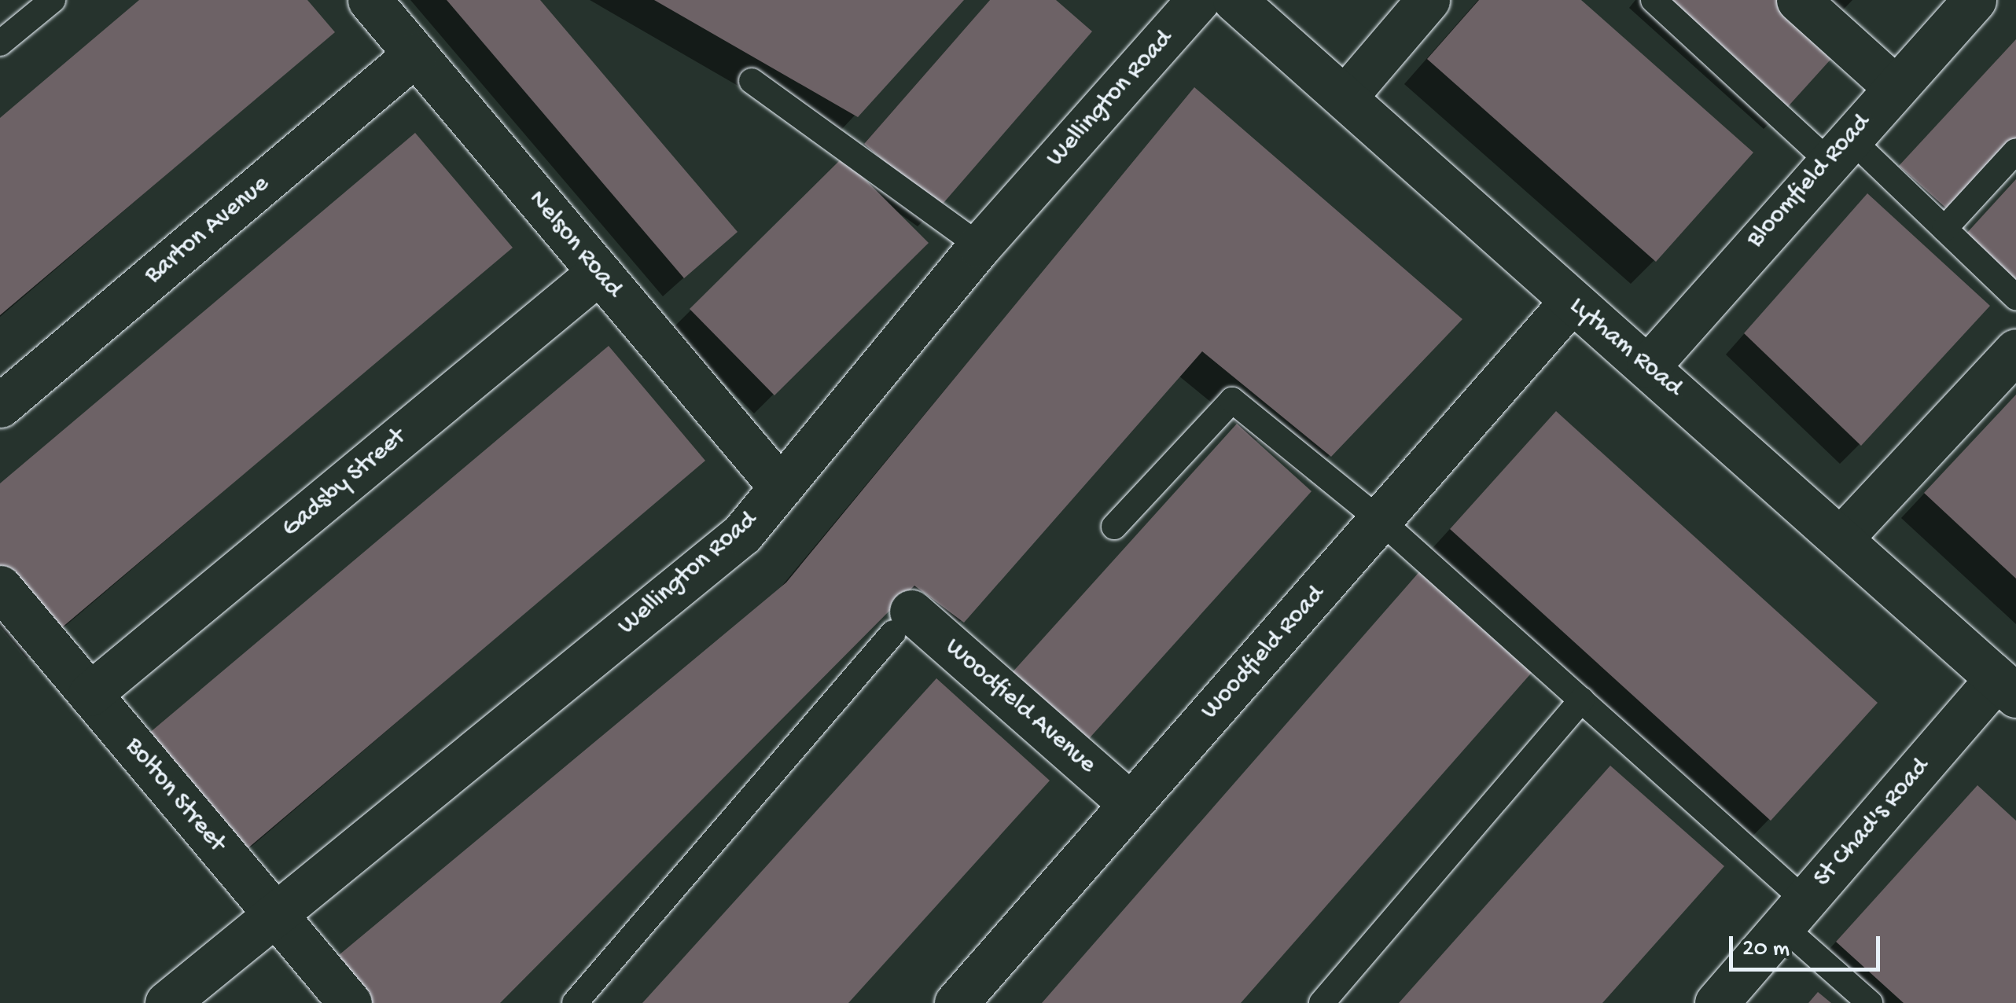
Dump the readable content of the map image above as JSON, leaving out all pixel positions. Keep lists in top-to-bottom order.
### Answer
{
  "streets": {
    "street": [
      "Wellington Road",
      "Bloomfield Road",
      "Barton Avenue",
      "Nelson Road",
      "Lytham Road",
      "Gadsby Street",
      "Woodfield Road",
      "Woodfield Avenue",
      "Bolton Street",
      "St Chad's Road"
    ]
  },
  "crossings": [
    ["Wellington Road", "Nelson Road"],
    ["Wellington Road", "Bolton Street"],
    ["Bloomfield Road", "Lytham Road"],
    ["Barton Avenue", "Nelson Road"],
    ["Nelson Road", "Gadsby Street"],
    ["Lytham Road", "Woodfield Road"],
    ["Lytham Road", "St Chad's Road"],
    ["Gadsby Street", "Bolton Street"],
    ["Woodfield Road", "Woodfield Avenue"]
  ],
  "scale_bar": "20 m"
}
